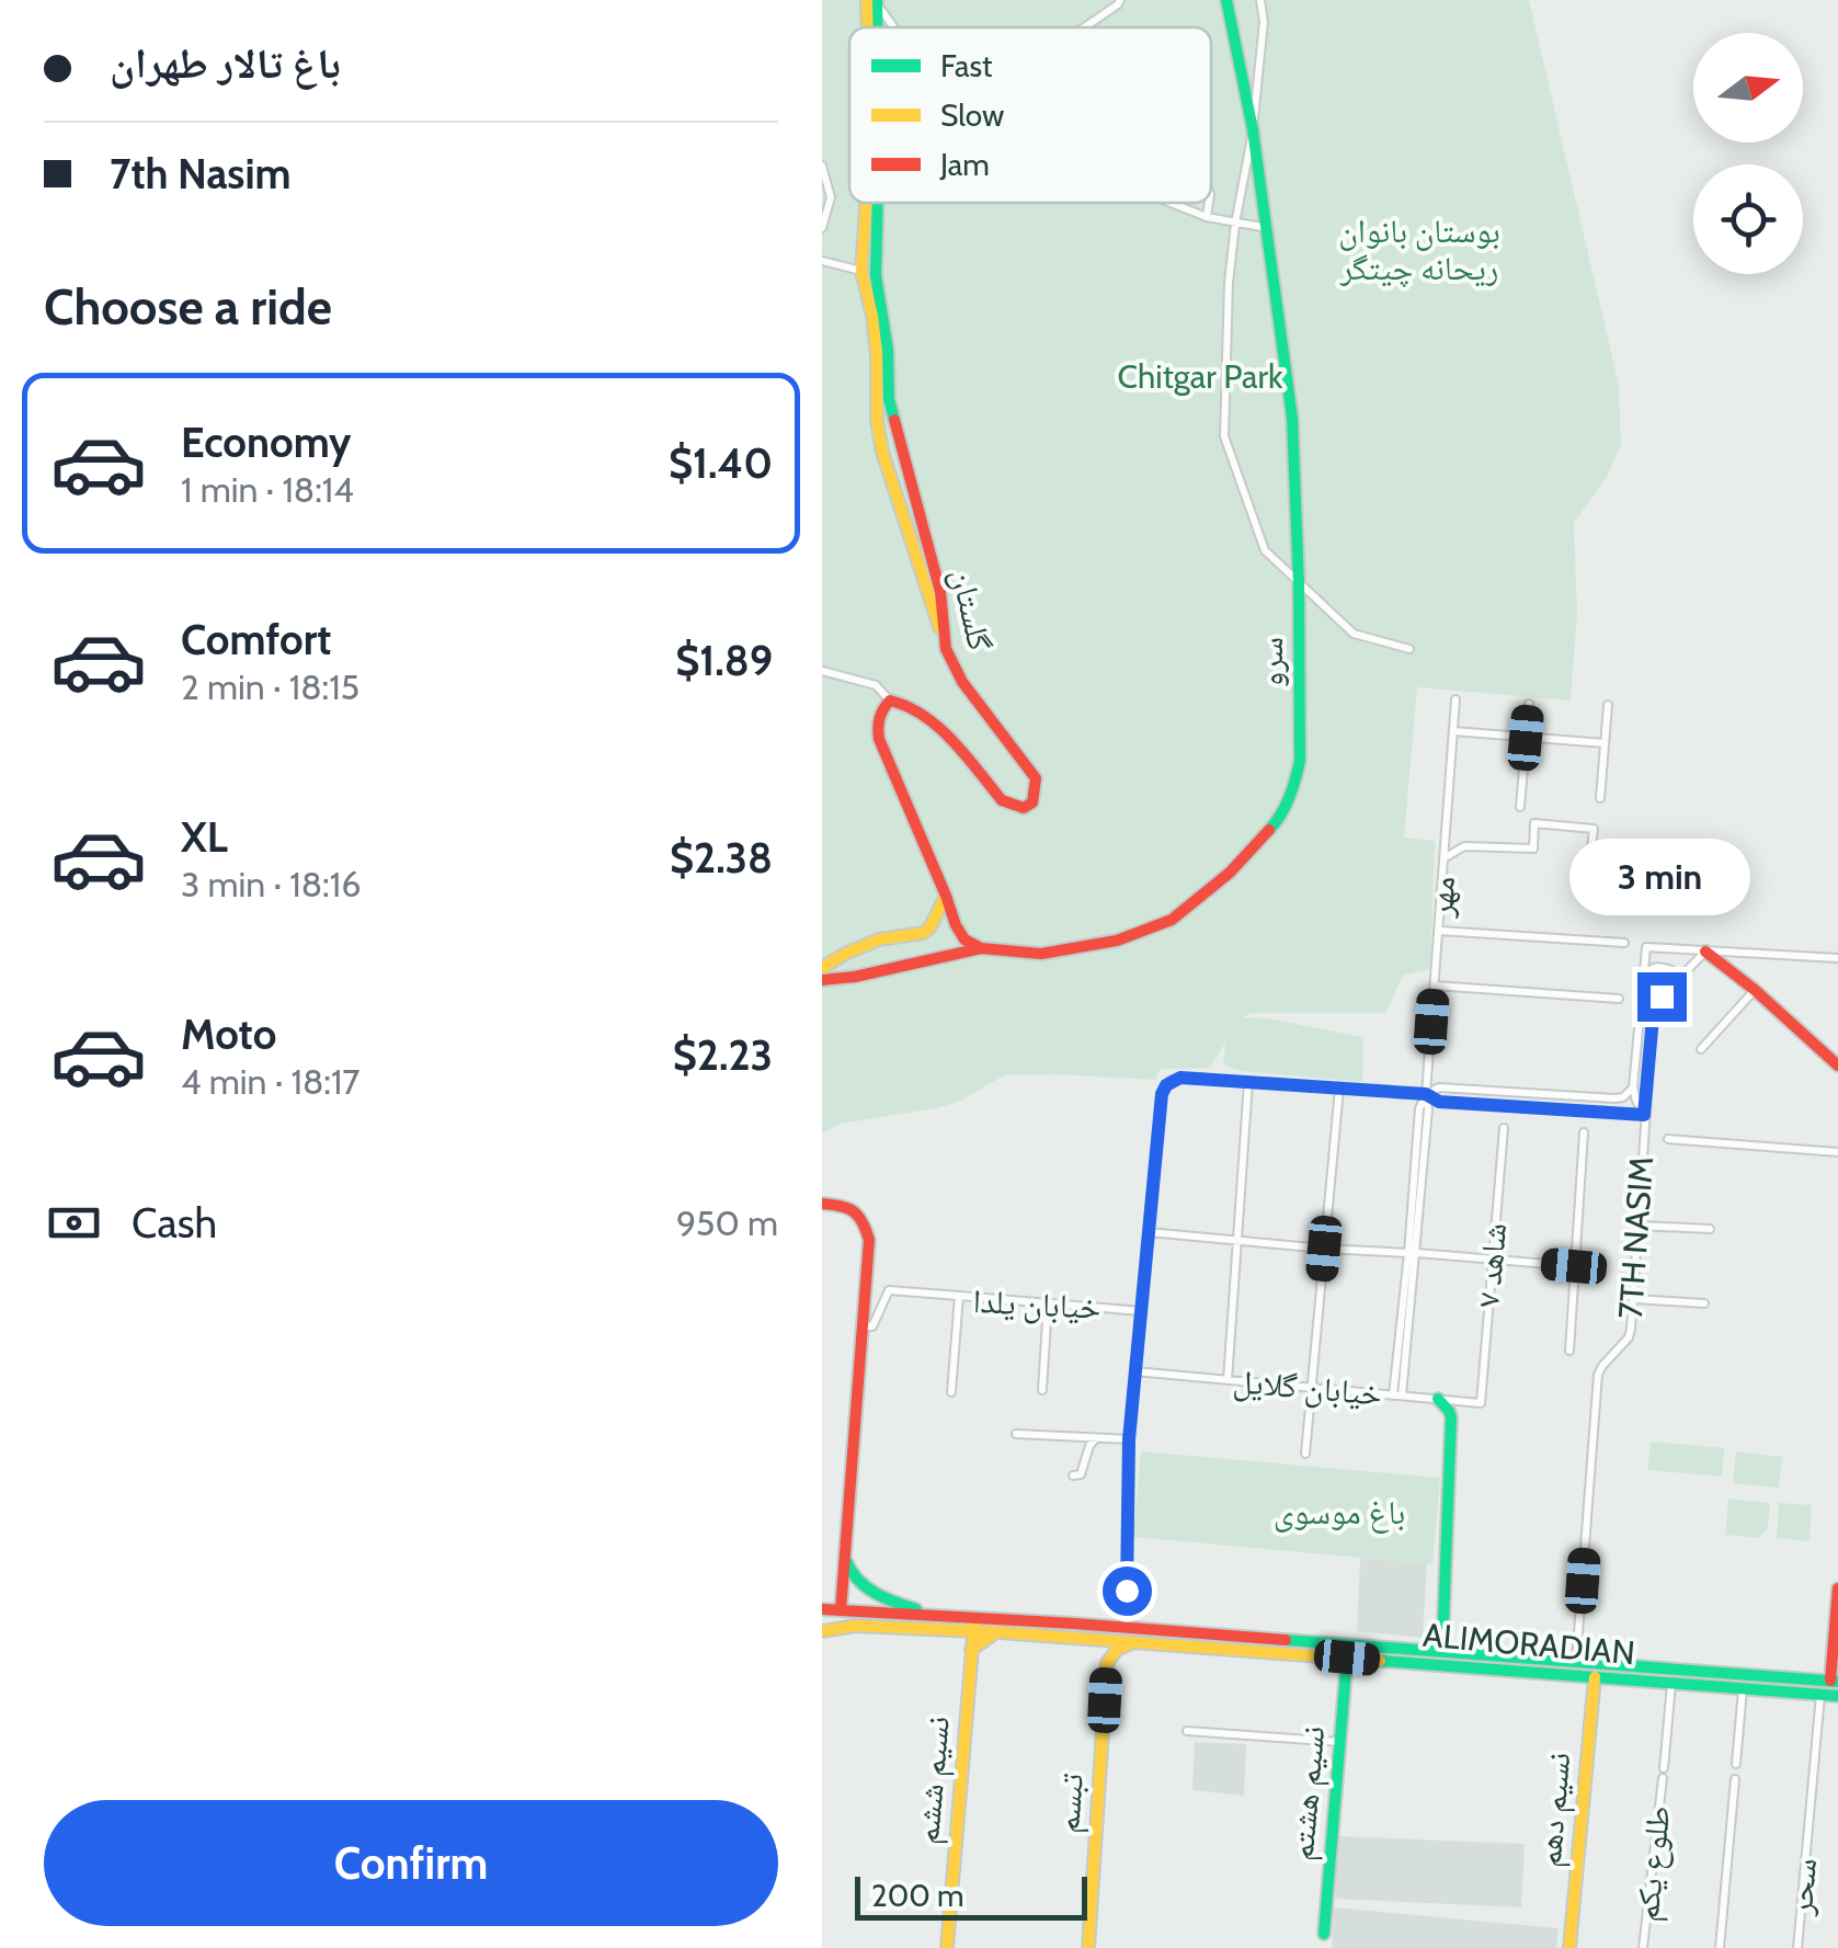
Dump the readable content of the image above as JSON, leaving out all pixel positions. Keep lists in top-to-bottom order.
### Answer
{
  "streets": {
    "street": [
      "گلستان",
      "سرو",
      "مهر",
      "7TH NASIM",
      "شاهد ۷",
      "خیابان یلدا",
      "خیابان گلایل",
      "ALIMORADIAN",
      "نسیم ششم",
      "نسیم هشتم",
      "تبسم",
      "نسیم دهم",
      "طلوع یکم",
      "سحر"
    ]
  },
  "crossings": [
    ["مهر", "خیابان گلایل"],
    ["7TH NASIM", "ALIMORADIAN"],
    ["شاهد ۷", "خیابان گلایل"],
    ["ALIMORADIAN", "نسیم ششم"],
    ["ALIMORADIAN", "نسیم هشتم"],
    ["ALIMORADIAN", "نسیم دهم"],
    ["ALIMORADIAN", "طلوع یکم"],
    ["ALIMORADIAN", "سحر"]
  ],
  "parks": ["بوستان بانوان ریحانه چیتگر", "Chitgar Park", "باغ موسوی"],
  "legend": ["Fast", "Slow", "Jam"],
  "scale_bar": "200 m",
  "north": "right",
  "page": {
    "banner": ["باغ تالار طهران", "7th Nasim"],
    "heading": "Choose a ride",
    "list": [
      {
        "name": "Economy",
        "note": "1 min · 18:14",
        "value": "$1.40"
      },
      {
        "name": "Comfort",
        "note": "2 min · 18:15",
        "value": "$1.89"
      },
      {
        "name": "XL",
        "note": "3 min · 18:16",
        "value": "$2.38"
      },
      {
        "name": "Moto",
        "note": "4 min · 18:17",
        "value": "$2.23"
      }
    ],
    "bubble": "3 min",
    "pay": ["Cash", "950 m"],
    "buttons": "Confirm",
    "scale": "200 m"
  }
}
